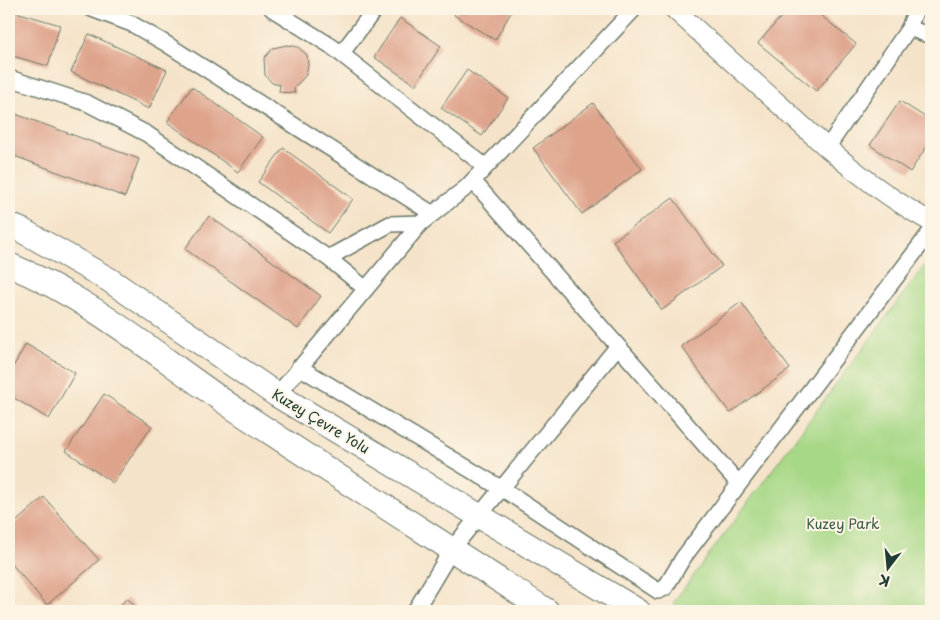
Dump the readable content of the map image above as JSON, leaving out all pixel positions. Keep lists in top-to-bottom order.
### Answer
{
  "streets": {
    "main road": ["Kuzey Çevre Yolu"]
  },
  "parks": ["Kuzey Park"],
  "north": "bottom"
}
